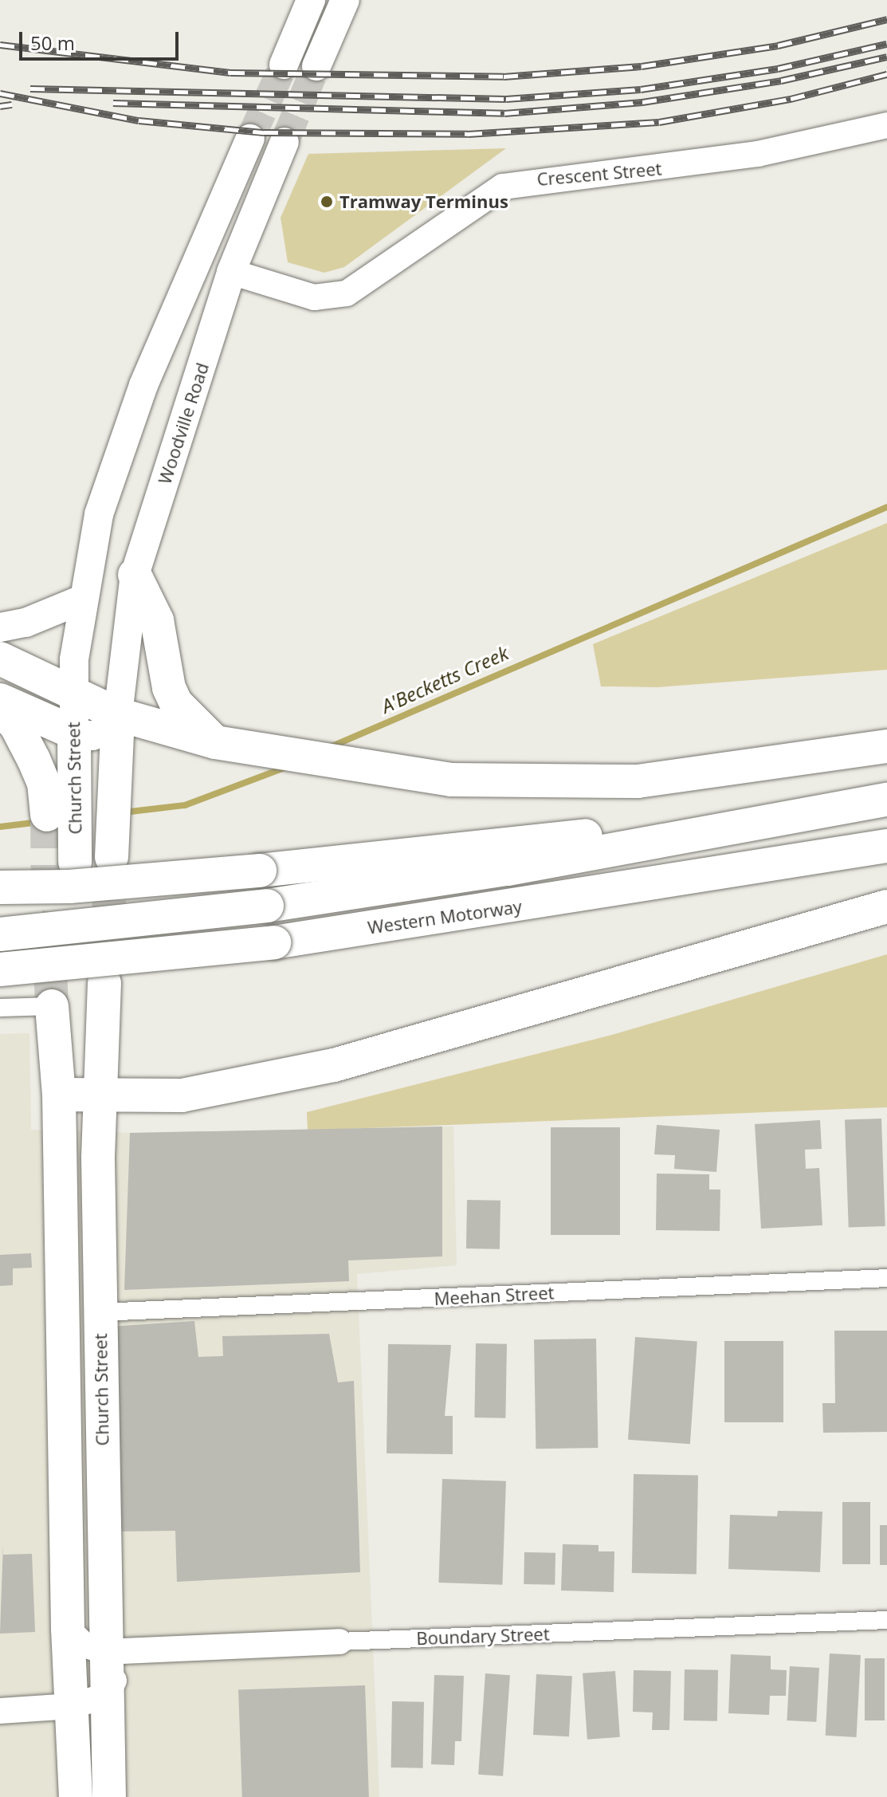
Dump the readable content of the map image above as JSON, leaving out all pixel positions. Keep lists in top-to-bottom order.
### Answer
{
  "streets": {
    "highway": ["Church Street", "Western Motorway"],
    "main road": ["Woodville Road"],
    "street": ["Crescent Street", "Meehan Street", "Boundary Street"]
  },
  "crossings": [
    ["Crescent Street", "Woodville Road"],
    ["Church Street", "Meehan Street"],
    ["Church Street", "Boundary Street"]
  ],
  "water": ["A'Becketts Creek"],
  "places": ["Tramway Terminus"],
  "scale_bar": "50 m"
}
